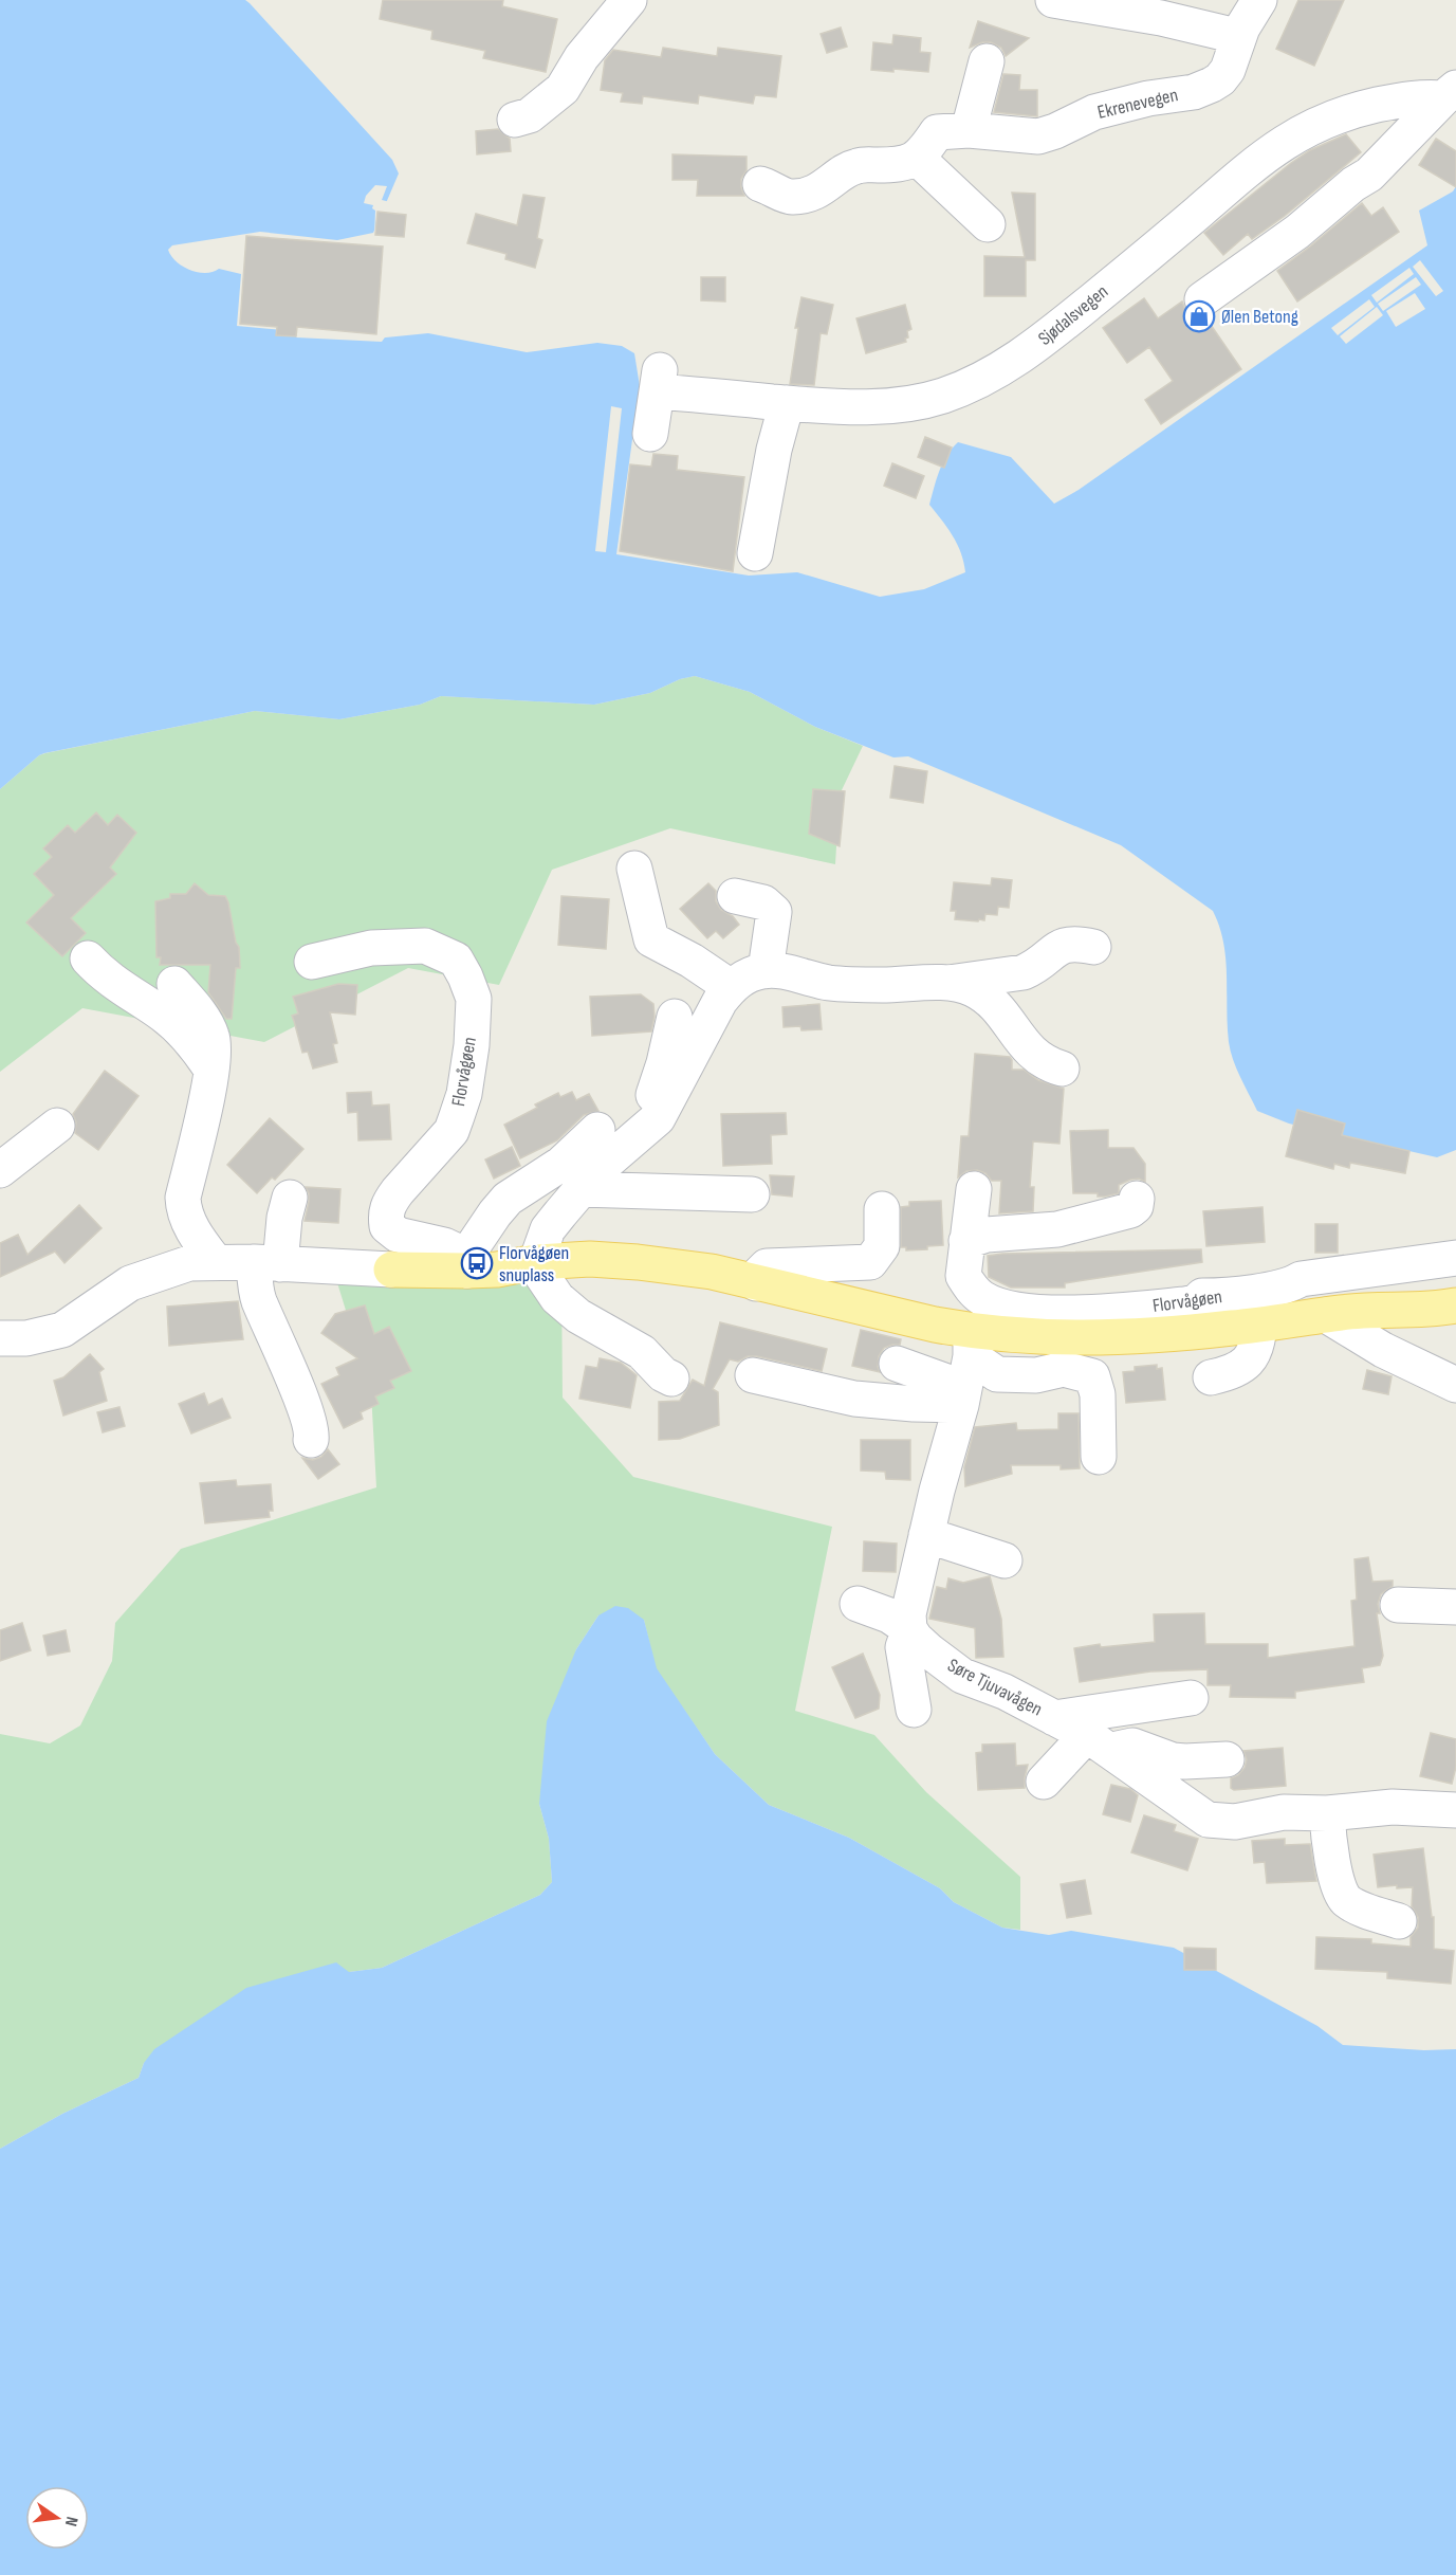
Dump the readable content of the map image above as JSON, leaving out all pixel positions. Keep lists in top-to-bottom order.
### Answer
{
  "streets": {
    "main road": ["Florvågøen"],
    "street": ["Ekrenevegen", "Sjødalsvegen", "Søre Tjuvavågen"]
  },
  "places": {
    "shop": ["Ølen Betong"],
    "bus stop": ["Florvågøen snuplass"]
  },
  "north": "right"
}
